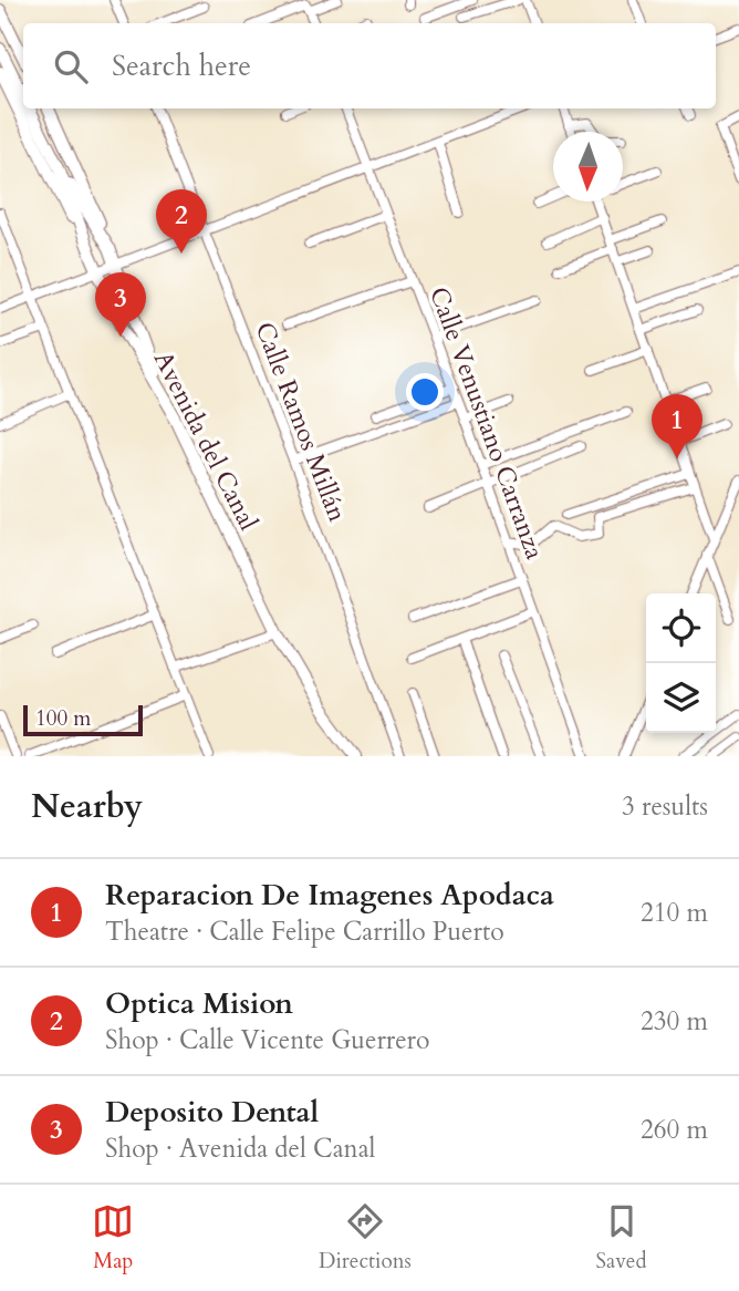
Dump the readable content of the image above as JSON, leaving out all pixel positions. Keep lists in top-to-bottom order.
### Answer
{
  "streets": {
    "main road": ["Avenida del Canal"],
    "street": ["Calle Ramos Millán", "Calle Venustiano Carranza"]
  },
  "scale_bar": "100 m",
  "north": "bottom",
  "page": {
    "search": "Search here",
    "pins": ["2", "3", "1"],
    "scale": "100 m",
    "heading": ["Nearby", "3 results"],
    "list": [
      {
        "mark": "1",
        "name": "Reparacion De Imagenes Apodaca",
        "note": "Theatre · Calle Felipe Carrillo Puerto",
        "value": "210 m"
      },
      {
        "mark": "2",
        "name": "Optica Mision",
        "note": "Shop · Calle Vicente Guerrero",
        "value": "230 m"
      },
      {
        "mark": "3",
        "name": "Deposito Dental",
        "note": "Shop · Avenida del Canal",
        "value": "260 m"
      }
    ],
    "nav": ["Map", "Directions", "Saved"]
  }
}
